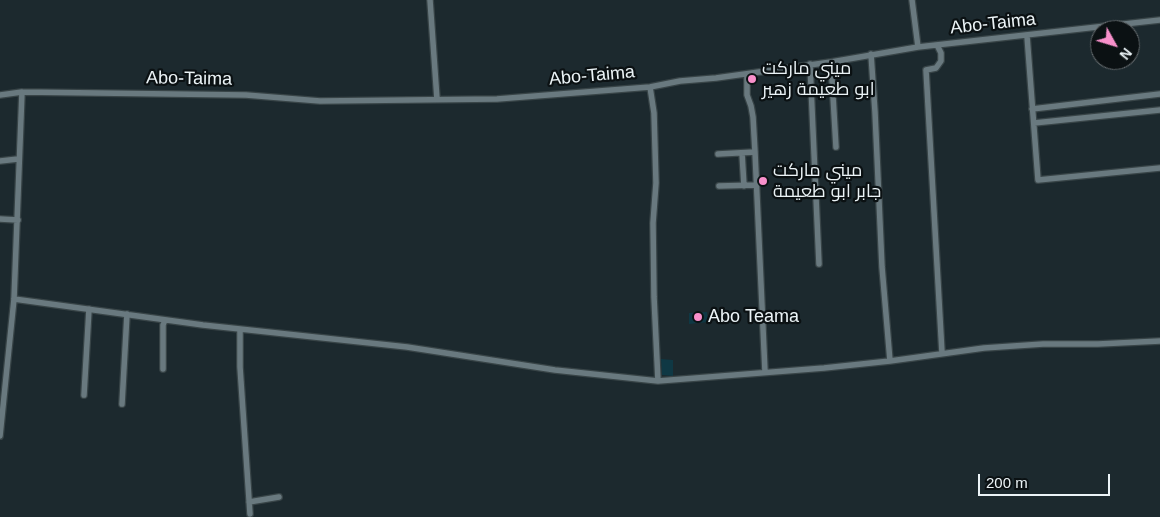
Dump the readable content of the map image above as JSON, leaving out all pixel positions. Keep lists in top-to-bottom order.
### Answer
{
  "streets": {
    "street": ["Abo-Taima"]
  },
  "places": ["ميني ماركت ابو طعيمة زهير", "ميني ماركت جابر ابو طعيمة", "Abo Teama"],
  "scale_bar": "200 m",
  "north": "bottom right"
}
